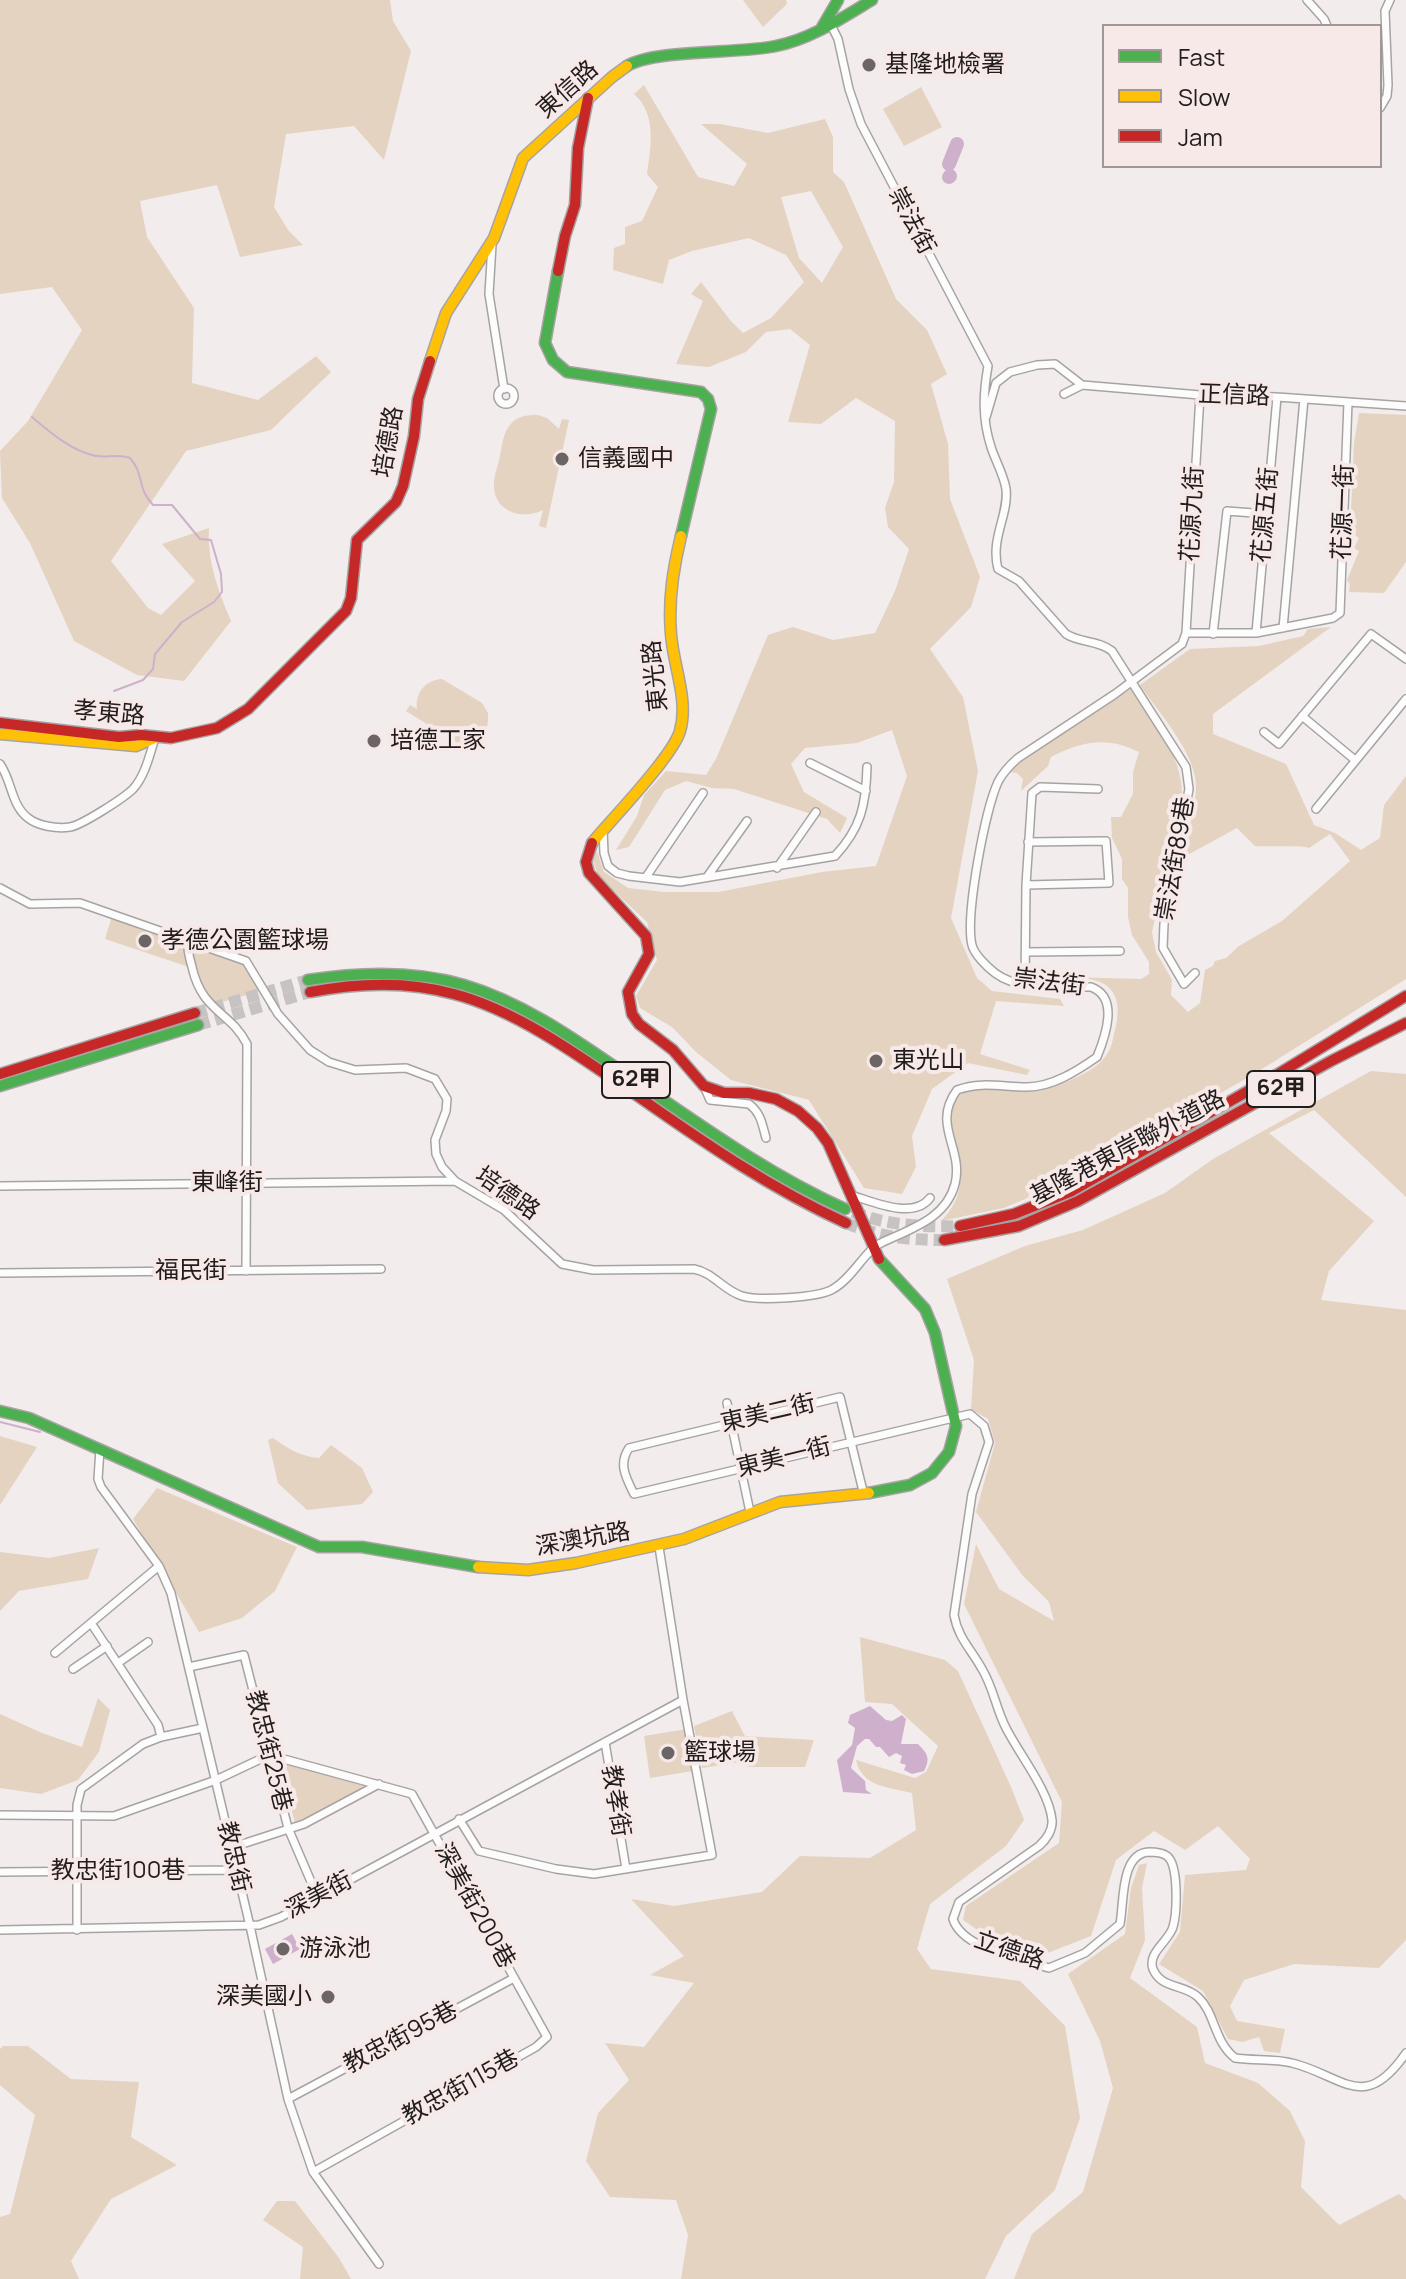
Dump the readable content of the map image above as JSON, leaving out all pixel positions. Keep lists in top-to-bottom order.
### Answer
{
  "streets": {
    "main road": [
      "東信路",
      "培德路",
      "東光路",
      "孝東路",
      "62甲",
      "基隆港東岸聯外道路",
      "深澳坑路"
    ],
    "street": [
      "崇法街",
      "正信路",
      "花源一街",
      "花源九街",
      "花源五街",
      "崇法街89巷",
      "東峰街",
      "福民街",
      "東美二街",
      "東美一街",
      "教忠街25巷",
      "教孝街",
      "教忠街",
      "教忠街100巷",
      "深美街",
      "深美街200巷",
      "立德路",
      "教忠街95巷",
      "教忠街115巷"
    ]
  },
  "crossings": [
    ["東信路", "崇法街"],
    ["東信路", "培德路"],
    ["東信路", "東光路"],
    ["崇法街", "培德路"],
    ["崇法街", "花源九街"],
    ["崇法街", "崇法街89巷"],
    ["崇法街", "深澳坑路"],
    ["正信路", "花源一街"],
    ["正信路", "花源九街"],
    ["正信路", "花源五街"],
    ["培德路", "孝東路"],
    ["培德路", "東峰街"],
    ["培德路", "深澳坑路"],
    ["東美二街", "東美一街"],
    ["東美二街", "深澳坑路"],
    ["東美一街", "深澳坑路"],
    ["東美一街", "立德路"],
    ["深澳坑路", "教忠街"],
    ["深澳坑路", "立德路"],
    ["教忠街25巷", "教忠街"],
    ["教忠街25巷", "深美街"],
    ["教忠街25巷", "深美街200巷"],
    ["教孝街", "深美街"],
    ["教忠街", "教忠街100巷"],
    ["教忠街", "深美街"],
    ["教忠街", "教忠街95巷"],
    ["教忠街", "教忠街115巷"],
    ["深美街", "深美街200巷"],
    ["深美街200巷", "教忠街95巷"],
    ["深美街200巷", "教忠街115巷"],
    ["教忠街95巷", "教忠街115巷"]
  ],
  "places": [
    "基隆地檢署",
    "信義國中",
    "培德工家",
    "孝德公園籃球場",
    "東光山",
    "籃球場",
    "游泳池",
    "深美國小"
  ],
  "legend": ["Fast", "Slow", "Jam"]
}
